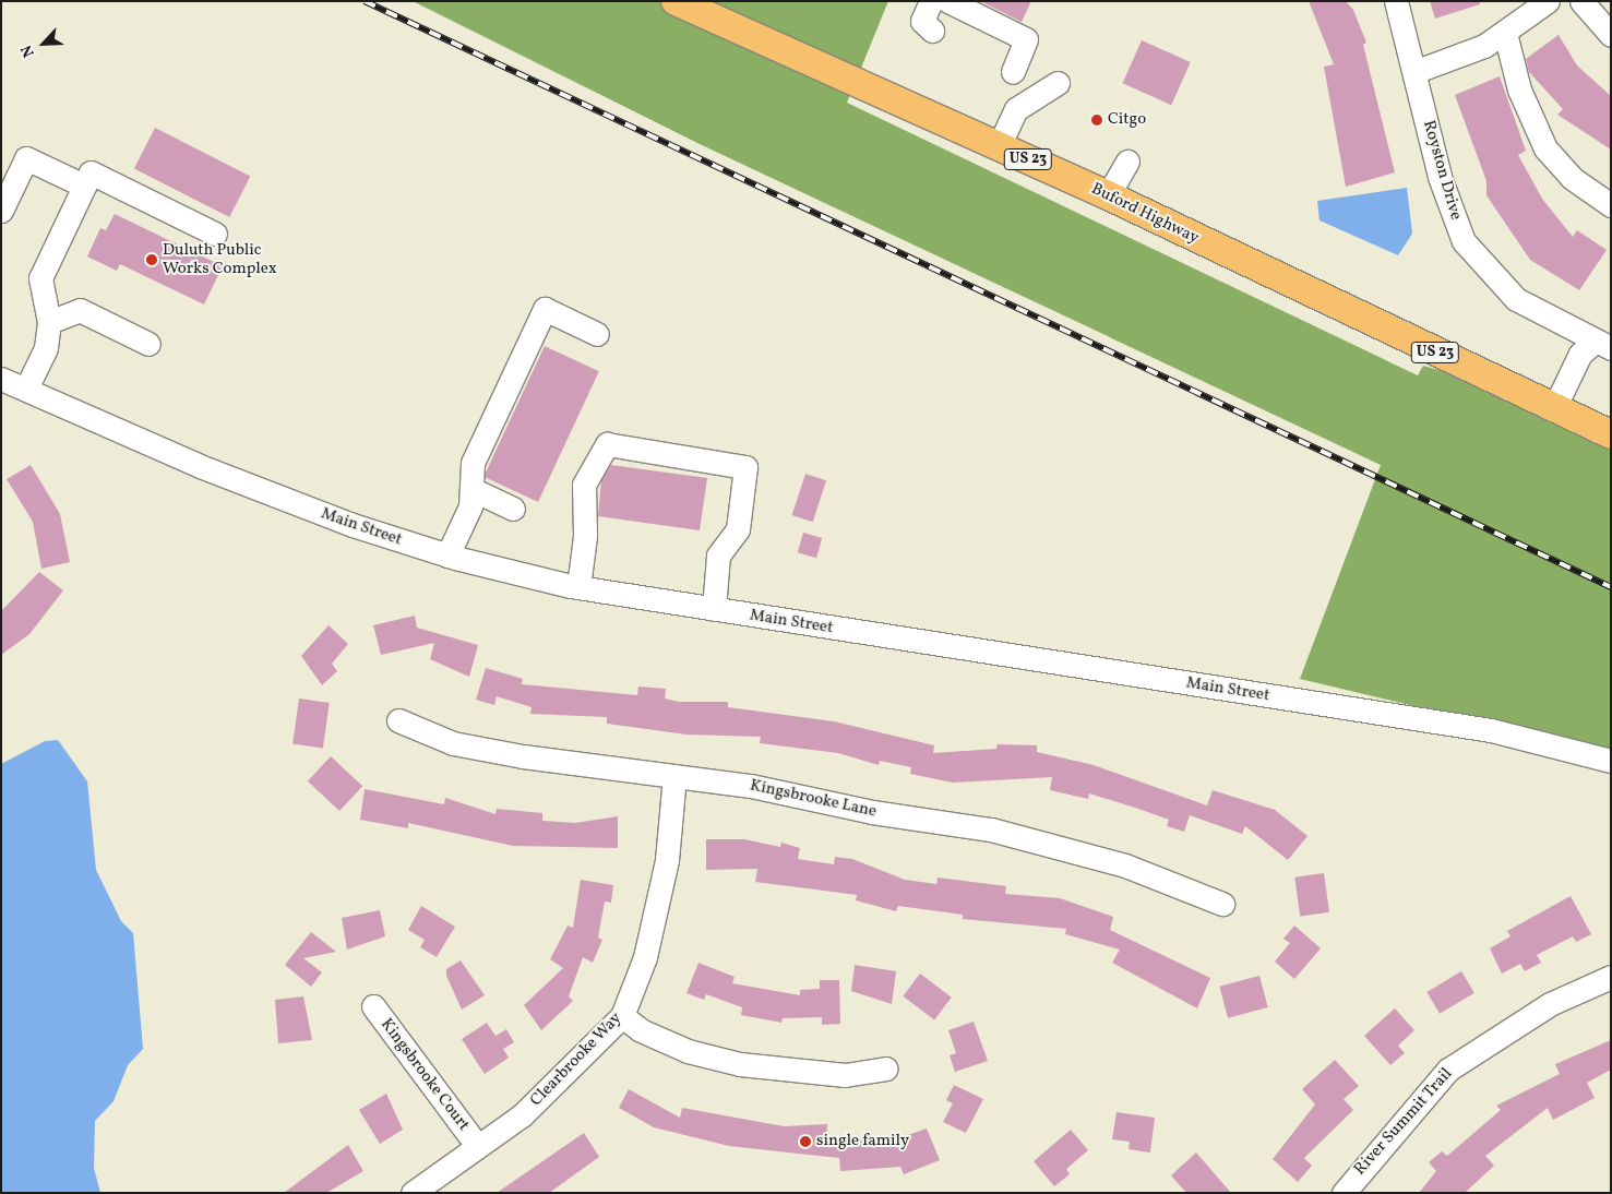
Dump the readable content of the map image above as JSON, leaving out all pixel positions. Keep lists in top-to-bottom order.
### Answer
{
  "streets": {
    "main road": ["US 23", "Buford Highway"],
    "street": [
      "Royston Drive",
      "Main Street",
      "Kingsbrooke Lane",
      "Clearbrooke Way",
      "Kingsbrooke Court",
      "River Summit Trail"
    ]
  },
  "crossings": [
    ["Royston Drive", "Buford Highway"],
    ["Kingsbrooke Lane", "Clearbrooke Way"],
    ["Clearbrooke Way", "Kingsbrooke Court"]
  ],
  "places": ["Citgo", "Duluth Public Works Complex", "single family"],
  "north": "bottom left"
}
